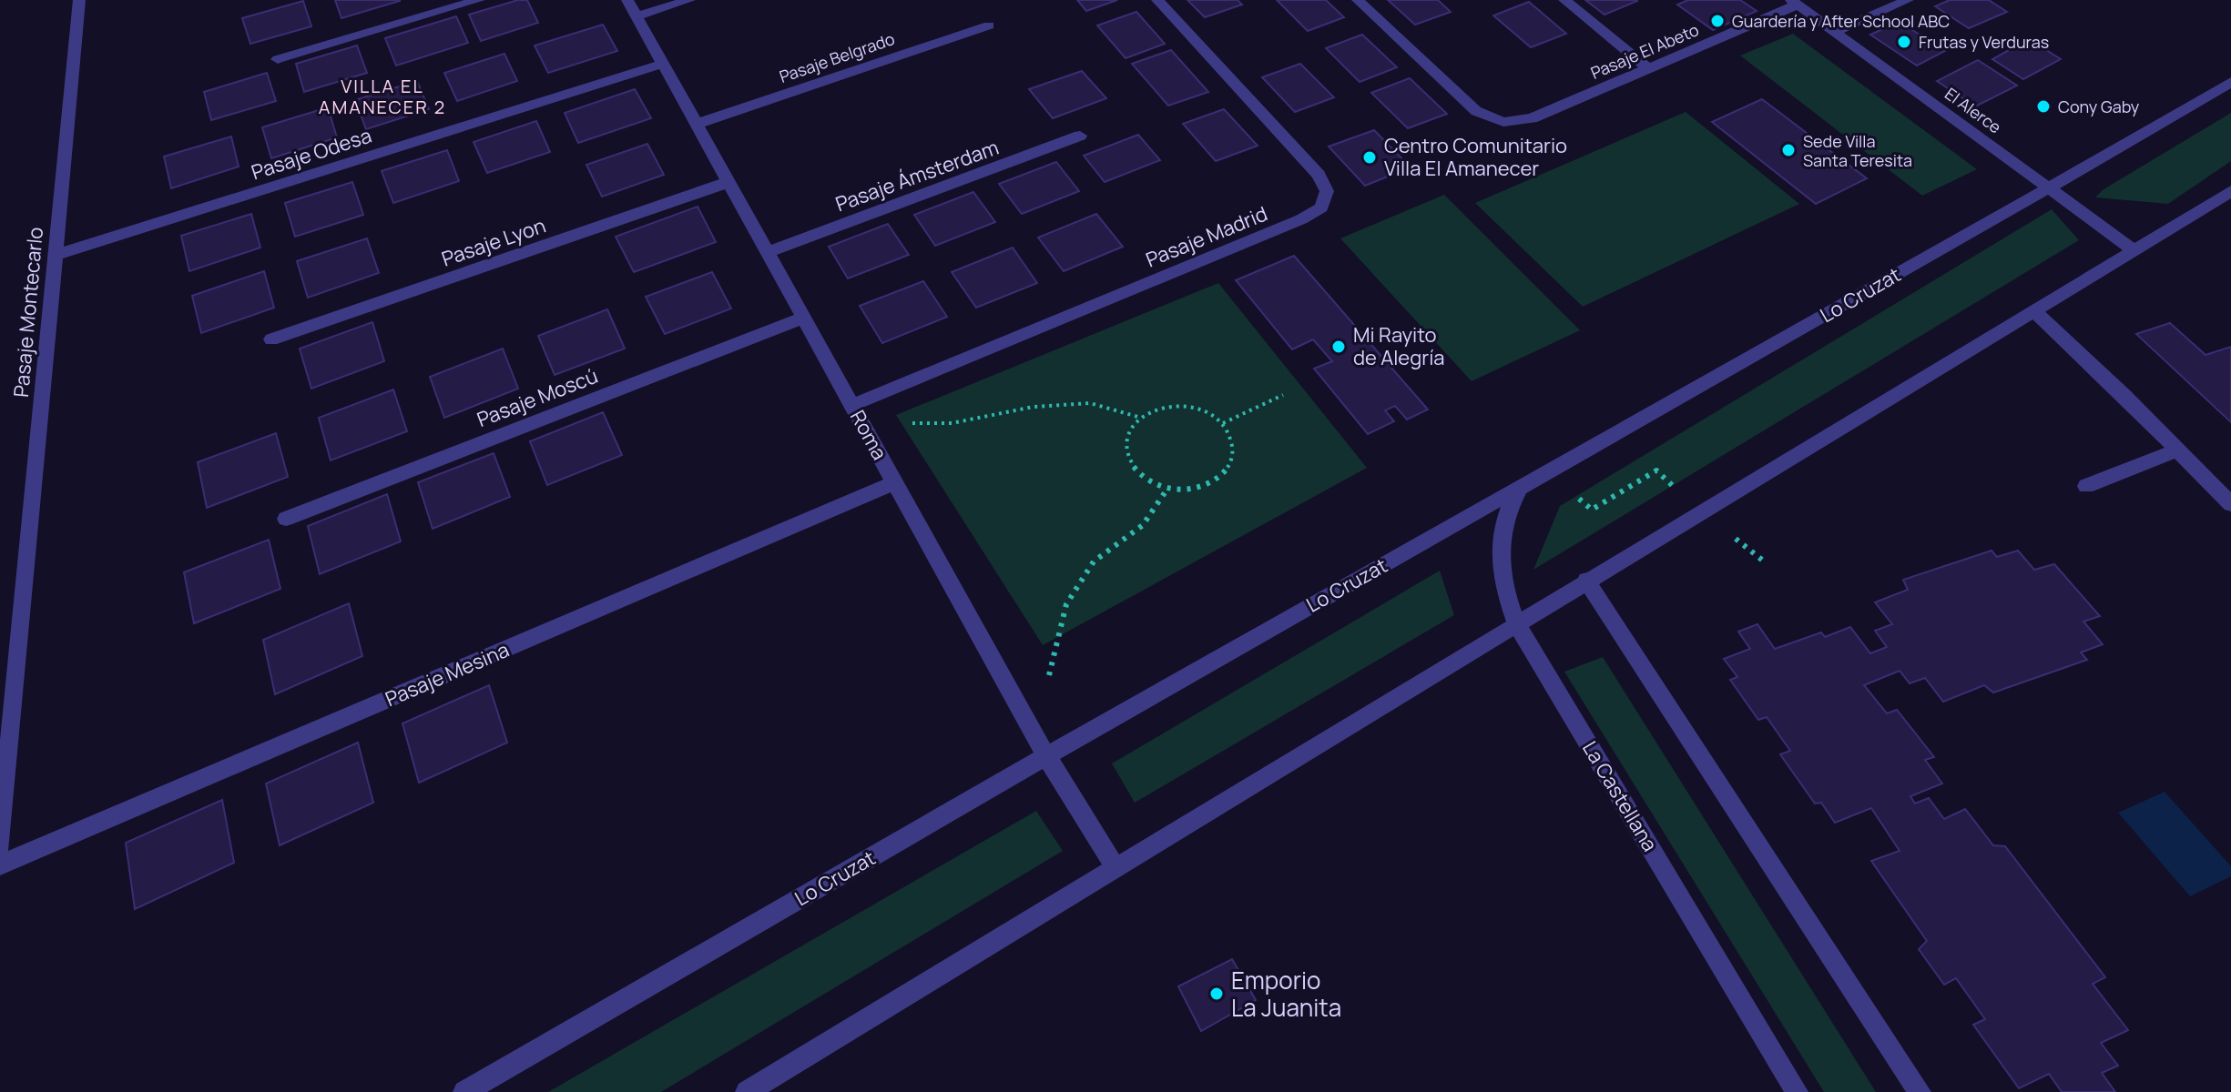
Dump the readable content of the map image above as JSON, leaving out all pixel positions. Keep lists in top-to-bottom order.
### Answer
{
  "streets": {
    "street": [
      "Pasaje El Abeto",
      "Pasaje Belgrado",
      "El Alerce",
      "Pasaje Odesa",
      "Pasaje Ámsterdam",
      "Pasaje Madrid",
      "Pasaje Lyon",
      "Lo Cruzat",
      "Pasaje Montecarlo",
      "Pasaje Moscú",
      "Roma",
      "Pasaje Mesina",
      "La Castellana"
    ]
  },
  "crossings": [
    ["Pasaje El Abeto", "El Alerce"],
    ["Pasaje Belgrado", "Roma"],
    ["El Alerce", "Lo Cruzat"],
    ["Pasaje Odesa", "Pasaje Montecarlo"],
    ["Pasaje Odesa", "Roma"],
    ["Pasaje Ámsterdam", "Roma"],
    ["Pasaje Madrid", "Roma"],
    ["Pasaje Lyon", "Roma"],
    ["Lo Cruzat", "Roma"],
    ["Lo Cruzat", "La Castellana"],
    ["Pasaje Moscú", "Roma"],
    ["Roma", "Pasaje Mesina"]
  ],
  "districts": ["VILLA EL AMANECER 2"],
  "places": [
    "Guardería y After School ABC",
    "Frutas y Verduras",
    "Cony Gaby",
    "Sede Villa Santa Teresita",
    "Centro Comunitario Villa El Amanecer",
    "Mi Rayito de Alegría",
    "Emporio La Juanita"
  ]
}
